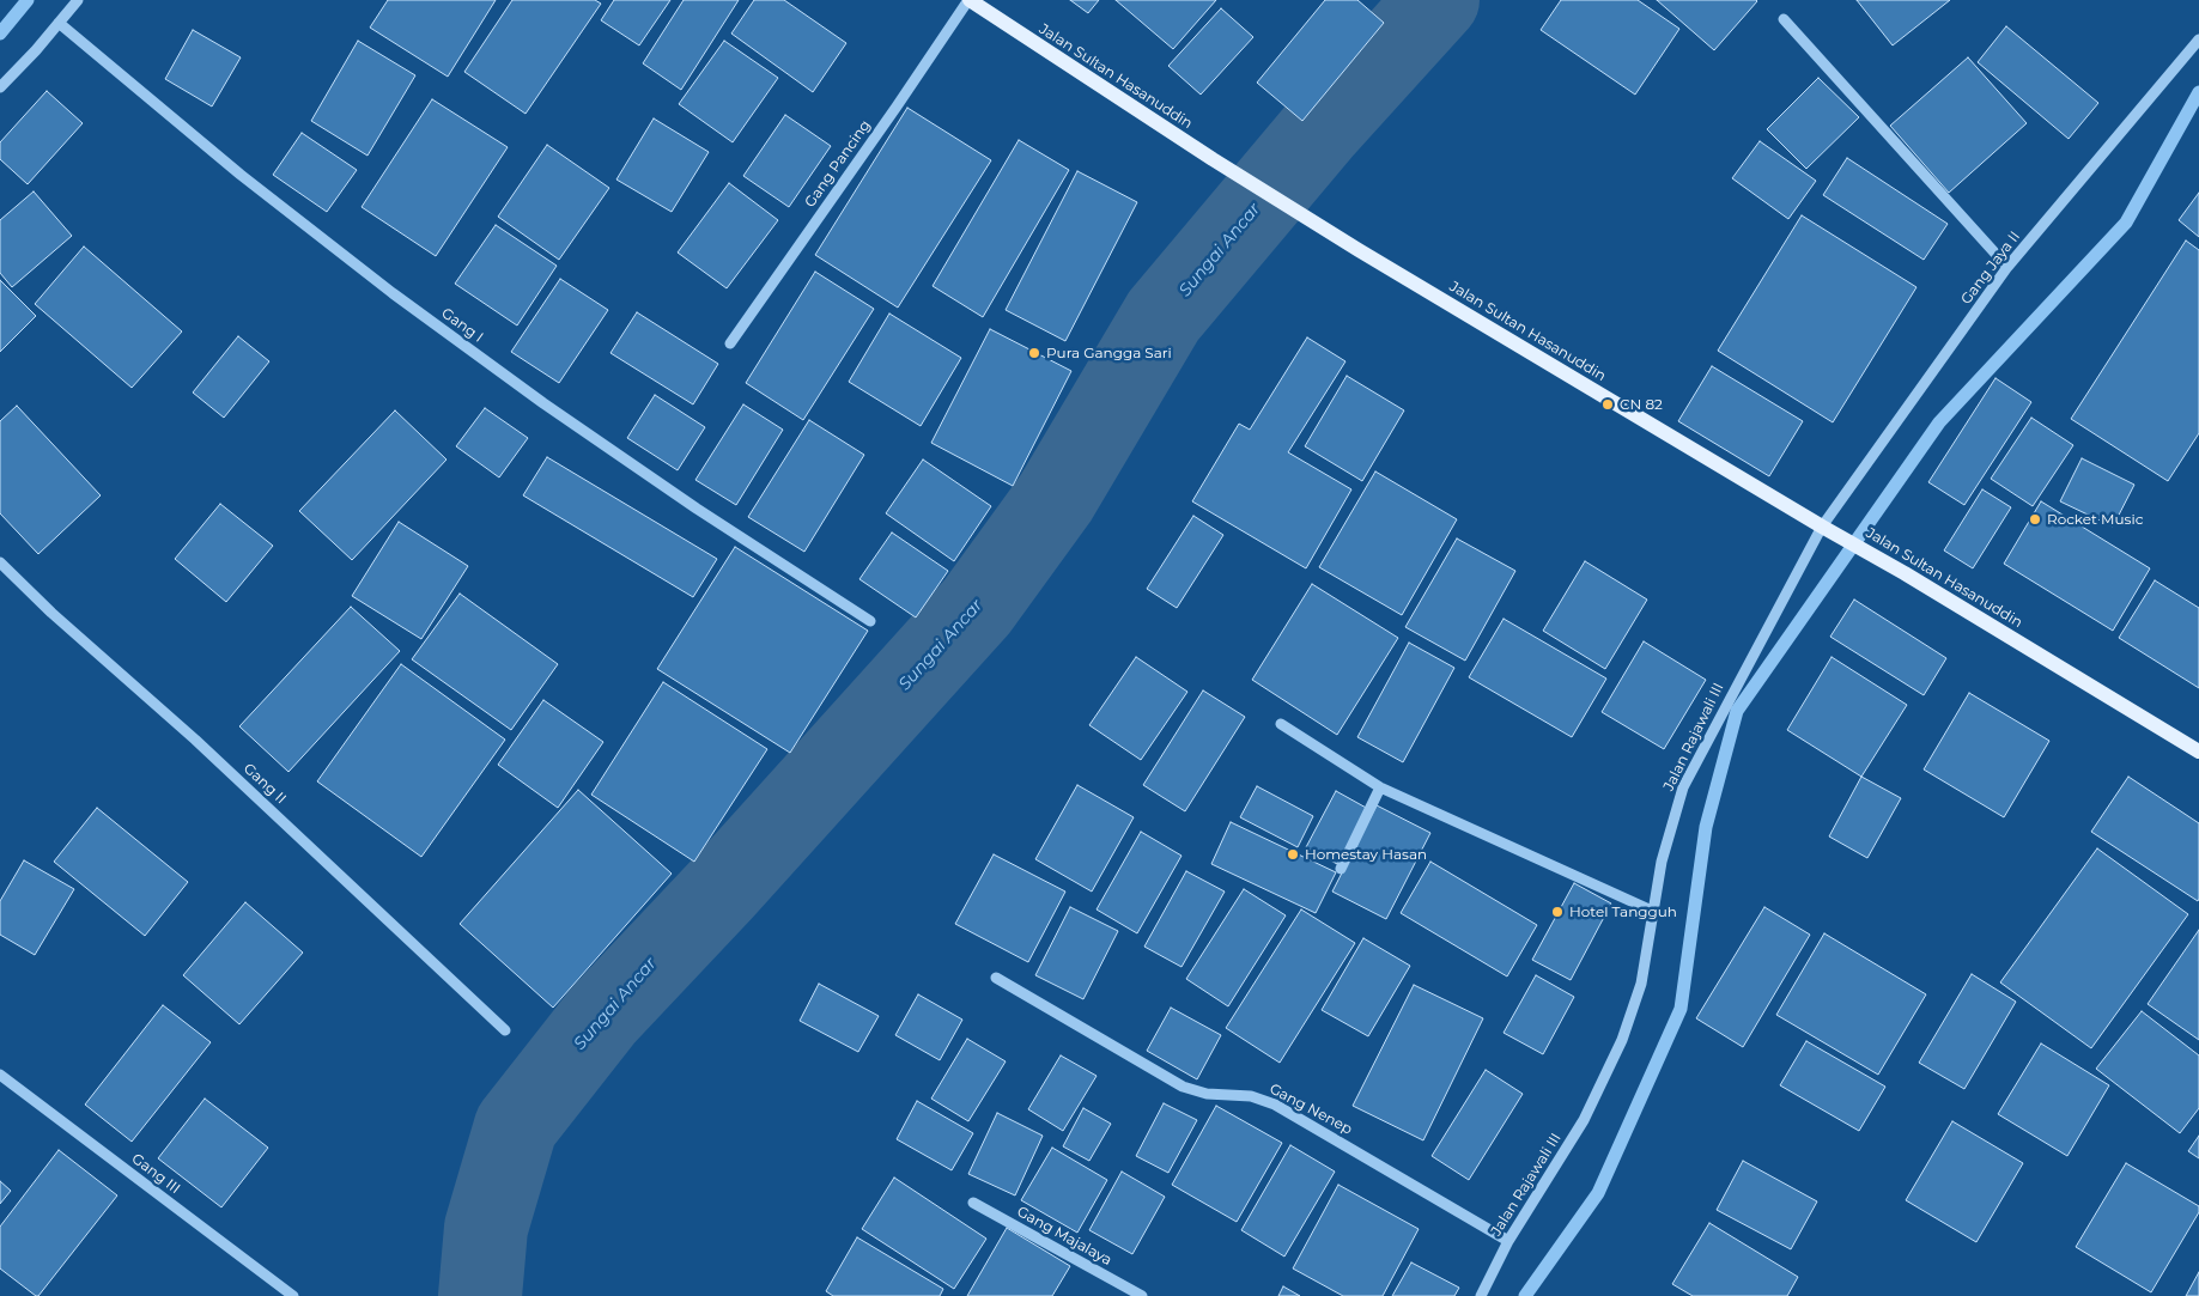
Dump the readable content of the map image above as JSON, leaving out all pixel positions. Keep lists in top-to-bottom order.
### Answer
{
  "streets": {
    "main road": ["Jalan Sultan Hasanuddin"],
    "street": [
      "Gang Pancing",
      "Gang Jaya II",
      "Gang I",
      "Jalan Rajawali III",
      "Gang II",
      "Gang Nenep",
      "Gang III",
      "Gang Majalaya"
    ]
  },
  "crossings": [
    ["Jalan Sultan Hasanuddin", "Gang Pancing"],
    ["Jalan Sultan Hasanuddin", "Gang Jaya II"],
    ["Jalan Sultan Hasanuddin", "Jalan Rajawali III"],
    ["Gang Jaya II", "Jalan Rajawali III"],
    ["Jalan Rajawali III", "Gang Nenep"]
  ],
  "water": ["Sungai Ancar"],
  "places": [
    "Pura Gangga Sari",
    "CN 82",
    "Rocket Music",
    "Homestay Hasan",
    "Hotel Tangguh"
  ]
}
